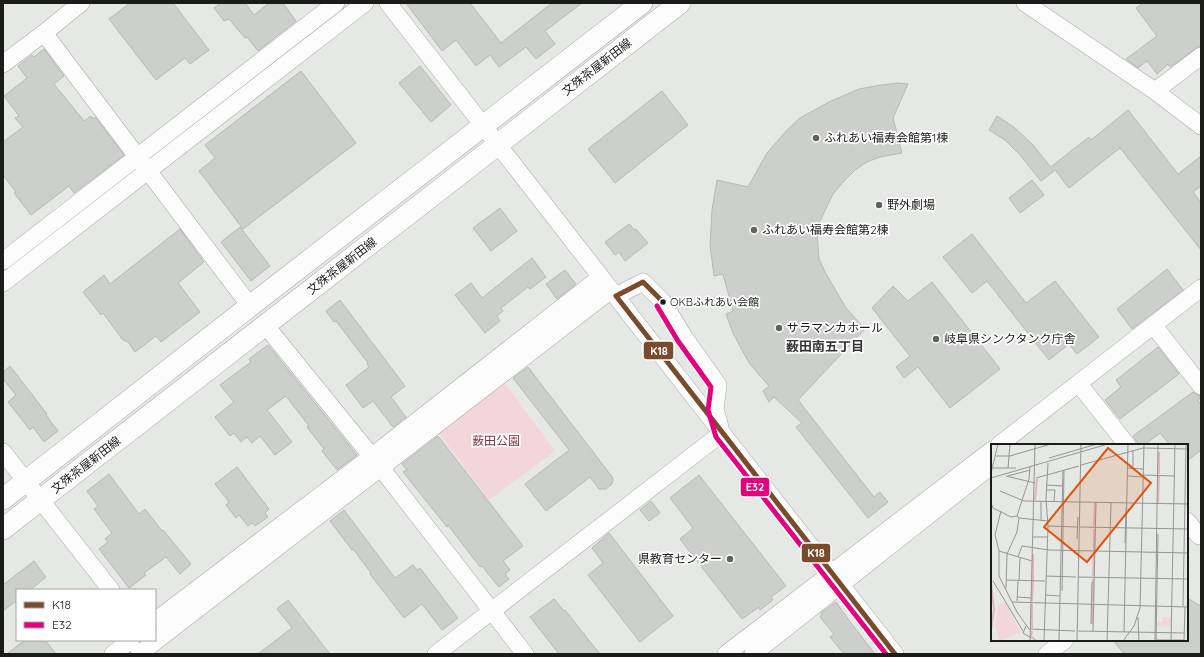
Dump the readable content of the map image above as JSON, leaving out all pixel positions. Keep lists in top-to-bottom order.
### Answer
{
  "streets": {
    "main road": ["文殊茶屋新田線"]
  },
  "districts": ["薮田南五丁目"],
  "parks": ["薮田公園"],
  "places": [
    "ふれあい福寿会館第1棟",
    "野外劇場",
    "ふれあい福寿会館第2棟",
    "OKBふれあい会館",
    "サラマンカホール",
    "岐阜県シンクタンク庁舎",
    "県教育センター"
  ],
  "lines": ["transit line K18", "transit line E32"],
  "legend": ["K18", "E32"]
}
